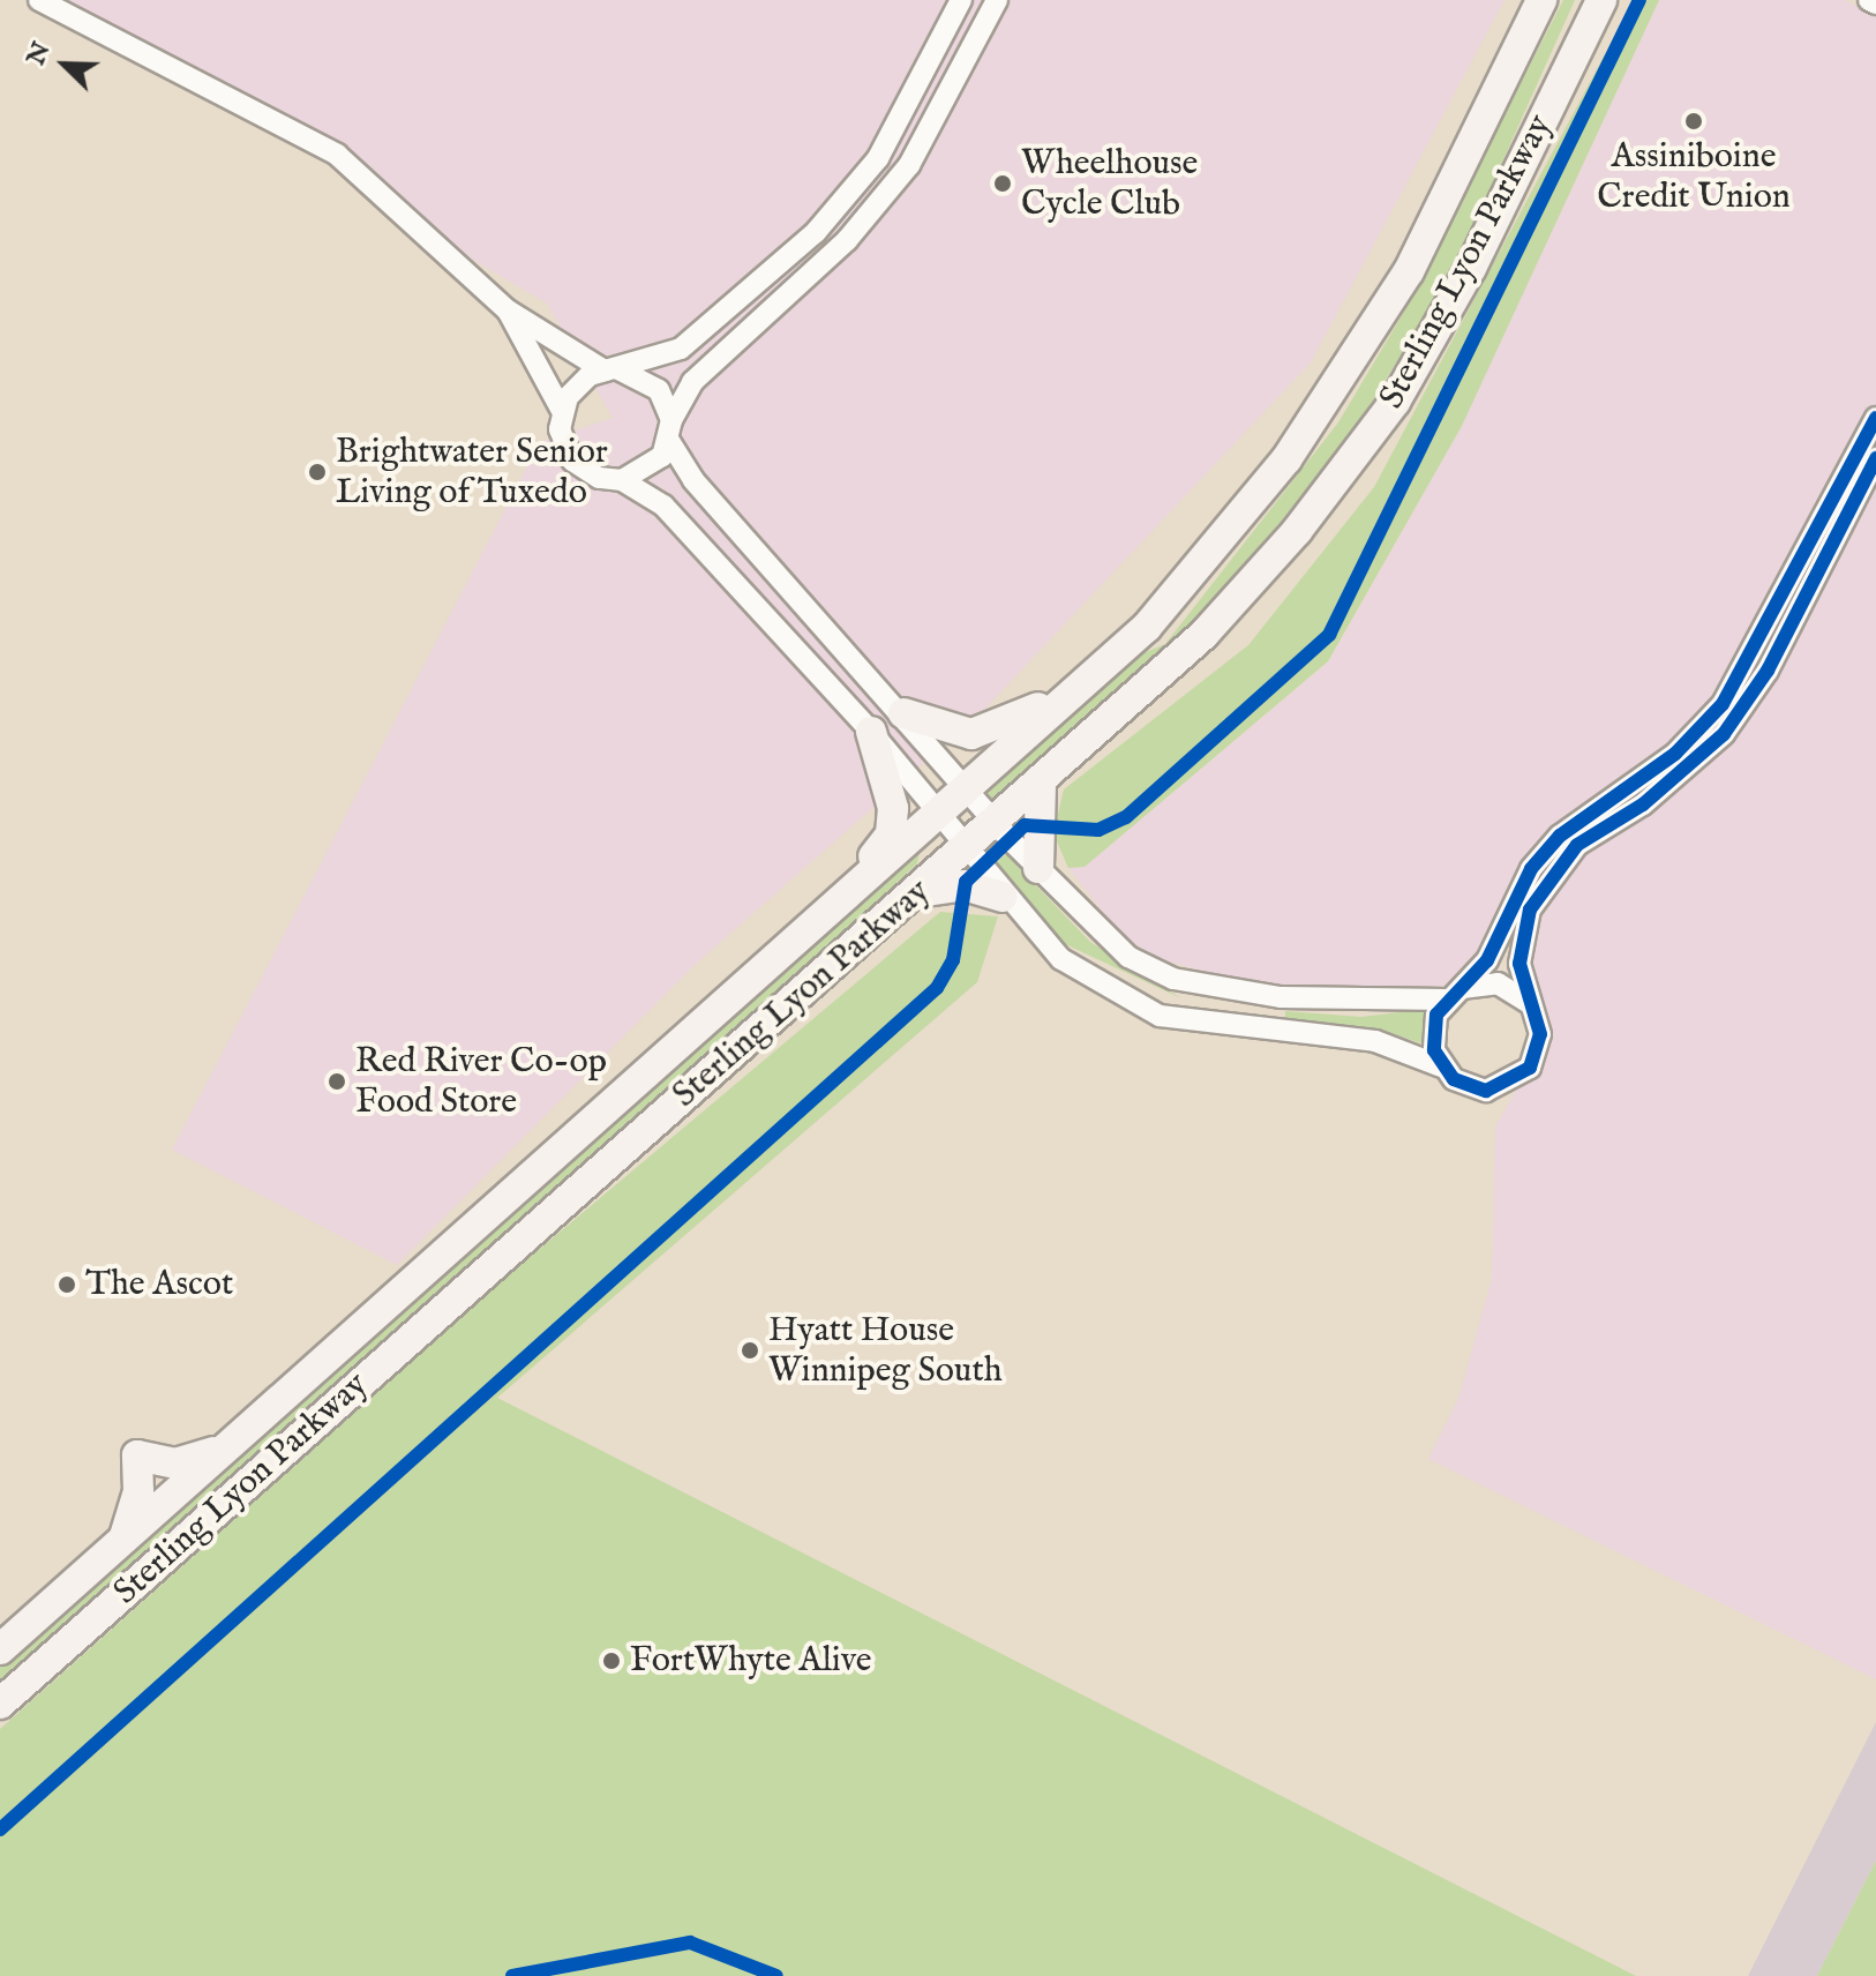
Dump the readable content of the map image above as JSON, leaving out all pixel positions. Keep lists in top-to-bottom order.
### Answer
{
  "streets": {
    "main road": ["Sterling Lyon Parkway"]
  },
  "places": [
    "Assiniboine Credit Union",
    "Wheelhouse Cycle Club",
    "Brightwater Senior Living of Tuxedo",
    "Red River Co-op Food Store",
    "The Ascot",
    "Hyatt House Winnipeg South",
    "FortWhyte Alive"
  ],
  "north": "top left"
}
